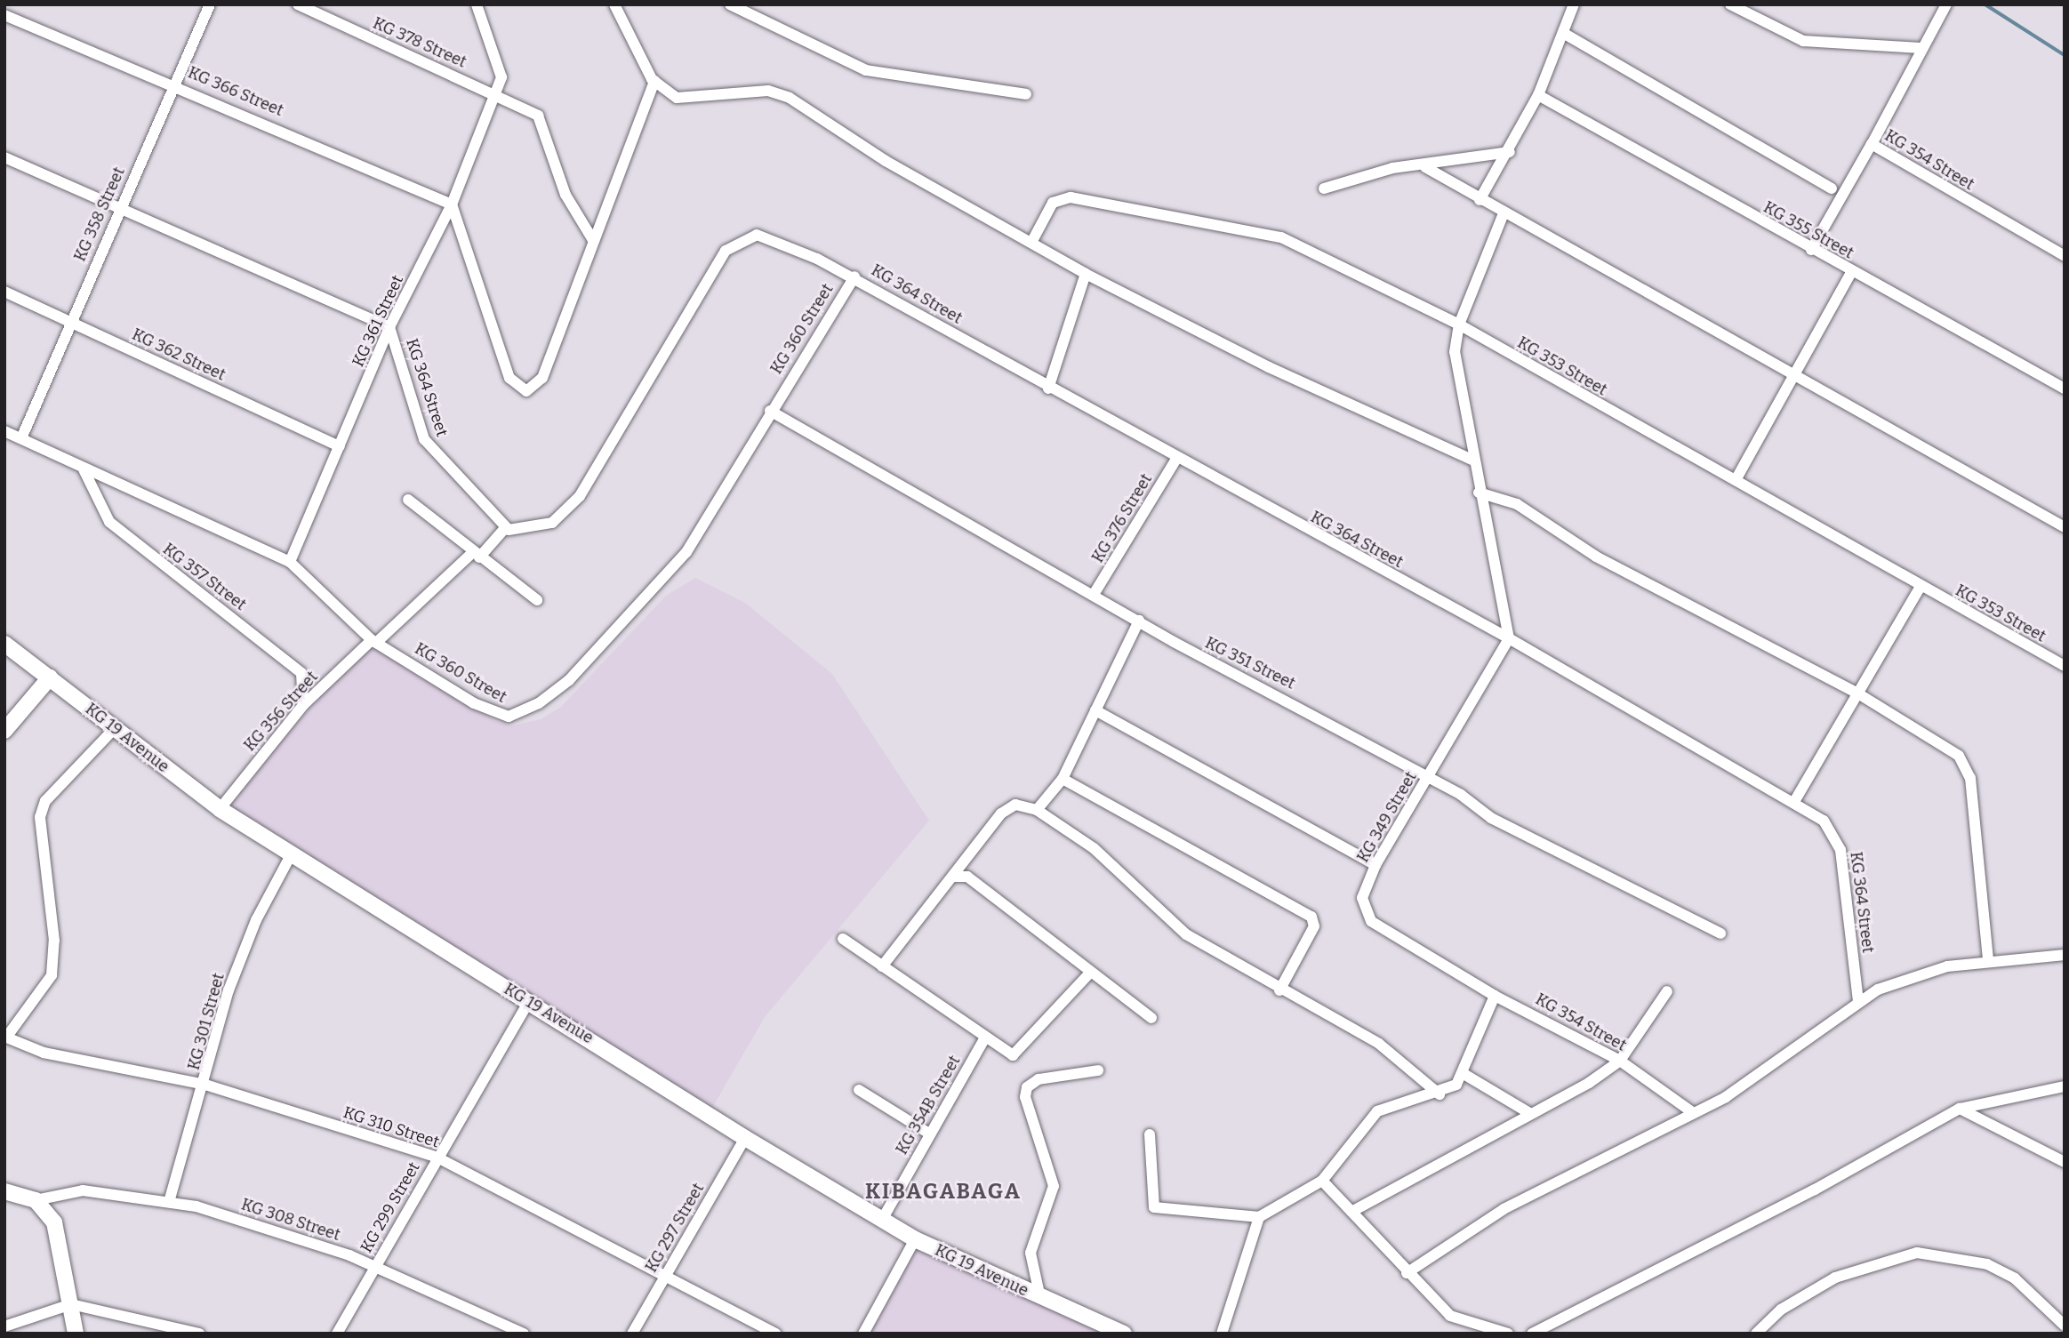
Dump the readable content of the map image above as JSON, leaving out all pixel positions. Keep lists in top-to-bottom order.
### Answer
{
  "streets": {
    "main road": ["KG 19 Avenue"],
    "street": [
      "KG 378 Street",
      "KG 366 Street",
      "KG 354 Street",
      "KG 358 Street",
      "KG 355 Street",
      "KG 364 Street",
      "KG 361 Street",
      "KG 360 Street",
      "KG 362 Street",
      "KG 353 Street",
      "KG 376 Street",
      "KG 357 Street",
      "KG 351 Street",
      "KG 356 Street",
      "KG 349 Street",
      "KG 301 Street",
      "KG 354B Street",
      "KG 310 Street",
      "KG 299 Street",
      "KG 308 Street",
      "KG 297 Street"
    ]
  },
  "crossings": [
    ["KG 378 Street", "KG 361 Street"],
    ["KG 366 Street", "KG 358 Street"],
    ["KG 366 Street", "KG 361 Street"],
    ["KG 354 Street", "KG 349 Street"],
    ["KG 358 Street", "KG 364 Street"],
    ["KG 358 Street", "KG 360 Street"],
    ["KG 358 Street", "KG 362 Street"],
    ["KG 364 Street", "KG 361 Street"],
    ["KG 364 Street", "KG 360 Street"],
    ["KG 364 Street", "KG 376 Street"],
    ["KG 364 Street", "KG 356 Street"],
    ["KG 364 Street", "KG 349 Street"],
    ["KG 361 Street", "KG 360 Street"],
    ["KG 361 Street", "KG 362 Street"],
    ["KG 360 Street", "KG 357 Street"],
    ["KG 360 Street", "KG 351 Street"],
    ["KG 360 Street", "KG 356 Street"],
    ["KG 376 Street", "KG 351 Street"],
    ["KG 357 Street", "KG 356 Street"],
    ["KG 351 Street", "KG 349 Street"],
    ["KG 356 Street", "KG 19 Avenue"],
    ["KG 19 Avenue", "KG 301 Street"],
    ["KG 19 Avenue", "KG 354B Street"],
    ["KG 19 Avenue", "KG 299 Street"],
    ["KG 19 Avenue", "KG 297 Street"],
    ["KG 301 Street", "KG 310 Street"],
    ["KG 301 Street", "KG 308 Street"],
    ["KG 310 Street", "KG 299 Street"],
    ["KG 310 Street", "KG 297 Street"],
    ["KG 299 Street", "KG 308 Street"]
  ],
  "districts": ["KIBAGABAGA"]
}
